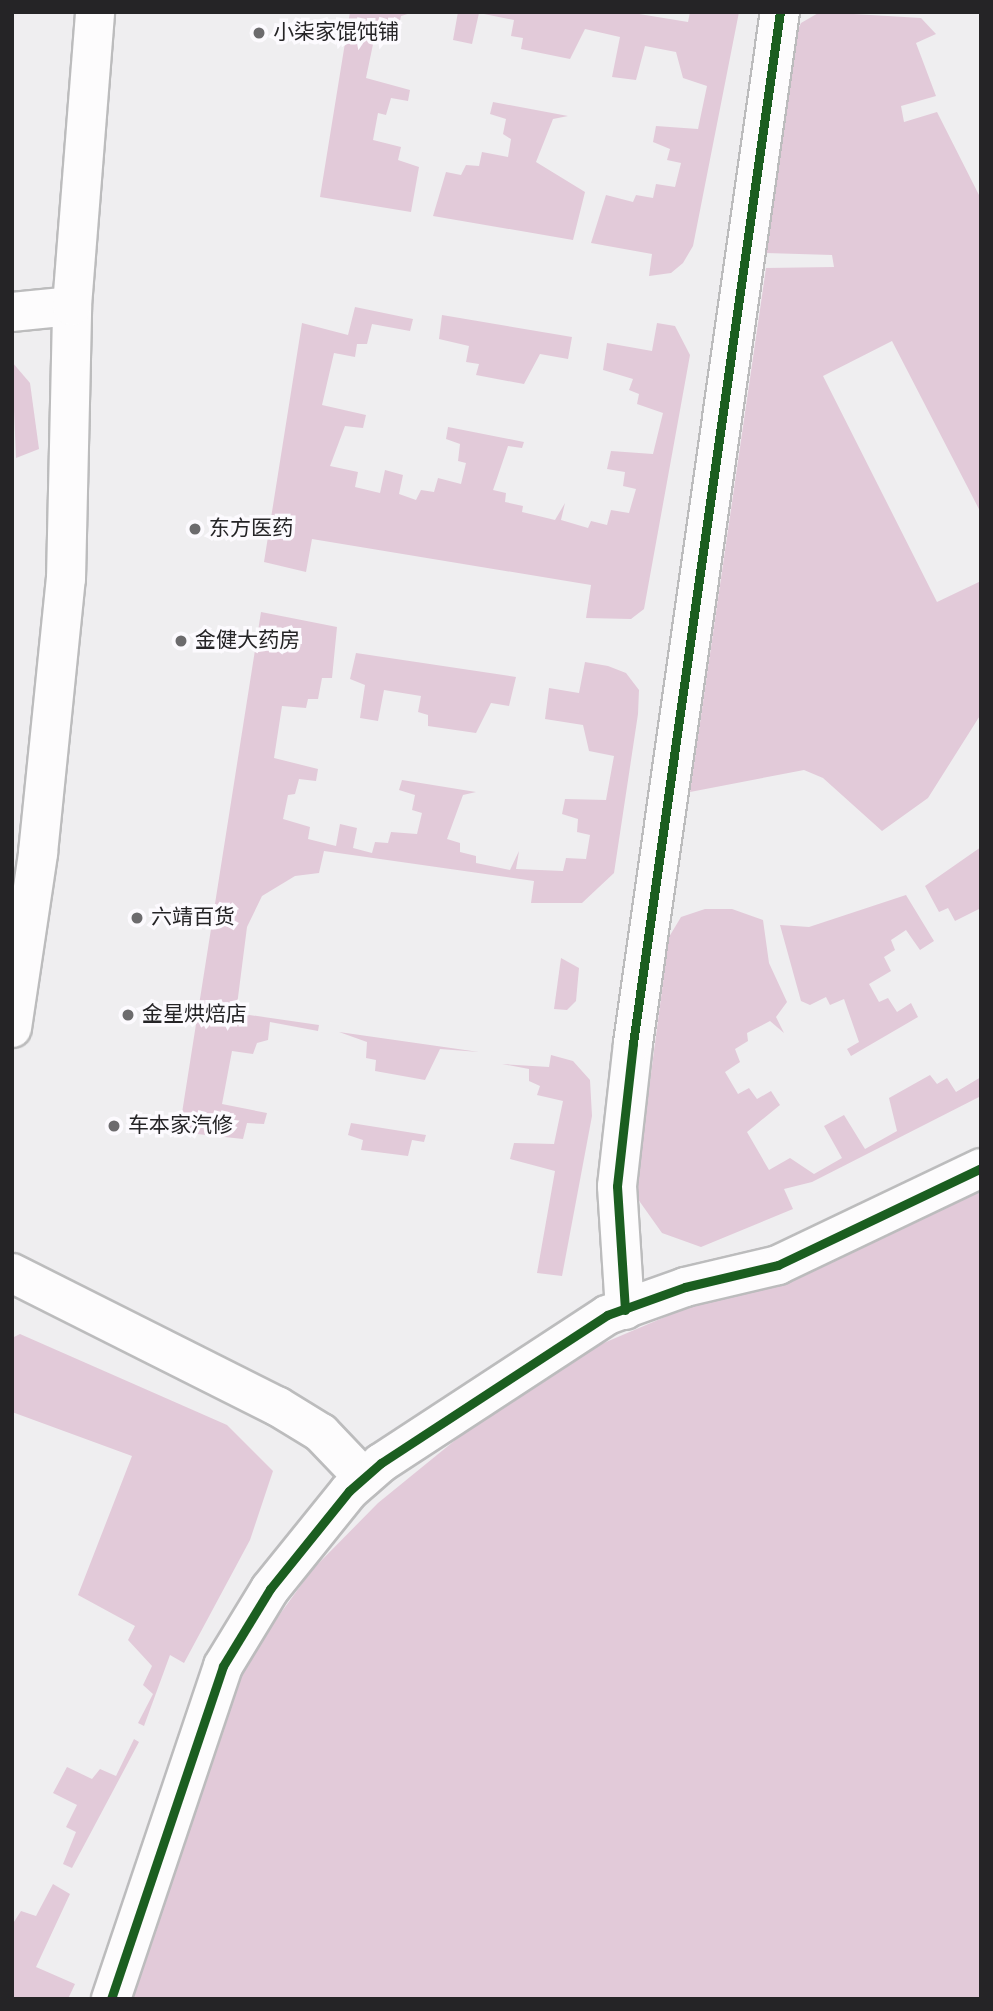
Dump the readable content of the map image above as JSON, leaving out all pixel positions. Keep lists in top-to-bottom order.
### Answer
{
  "places": [
    "小柒家馄饨铺",
    "东方医药",
    "金健大药房",
    "六靖百货",
    "金星烘焙店",
    "车本家汽修"
  ]
}
